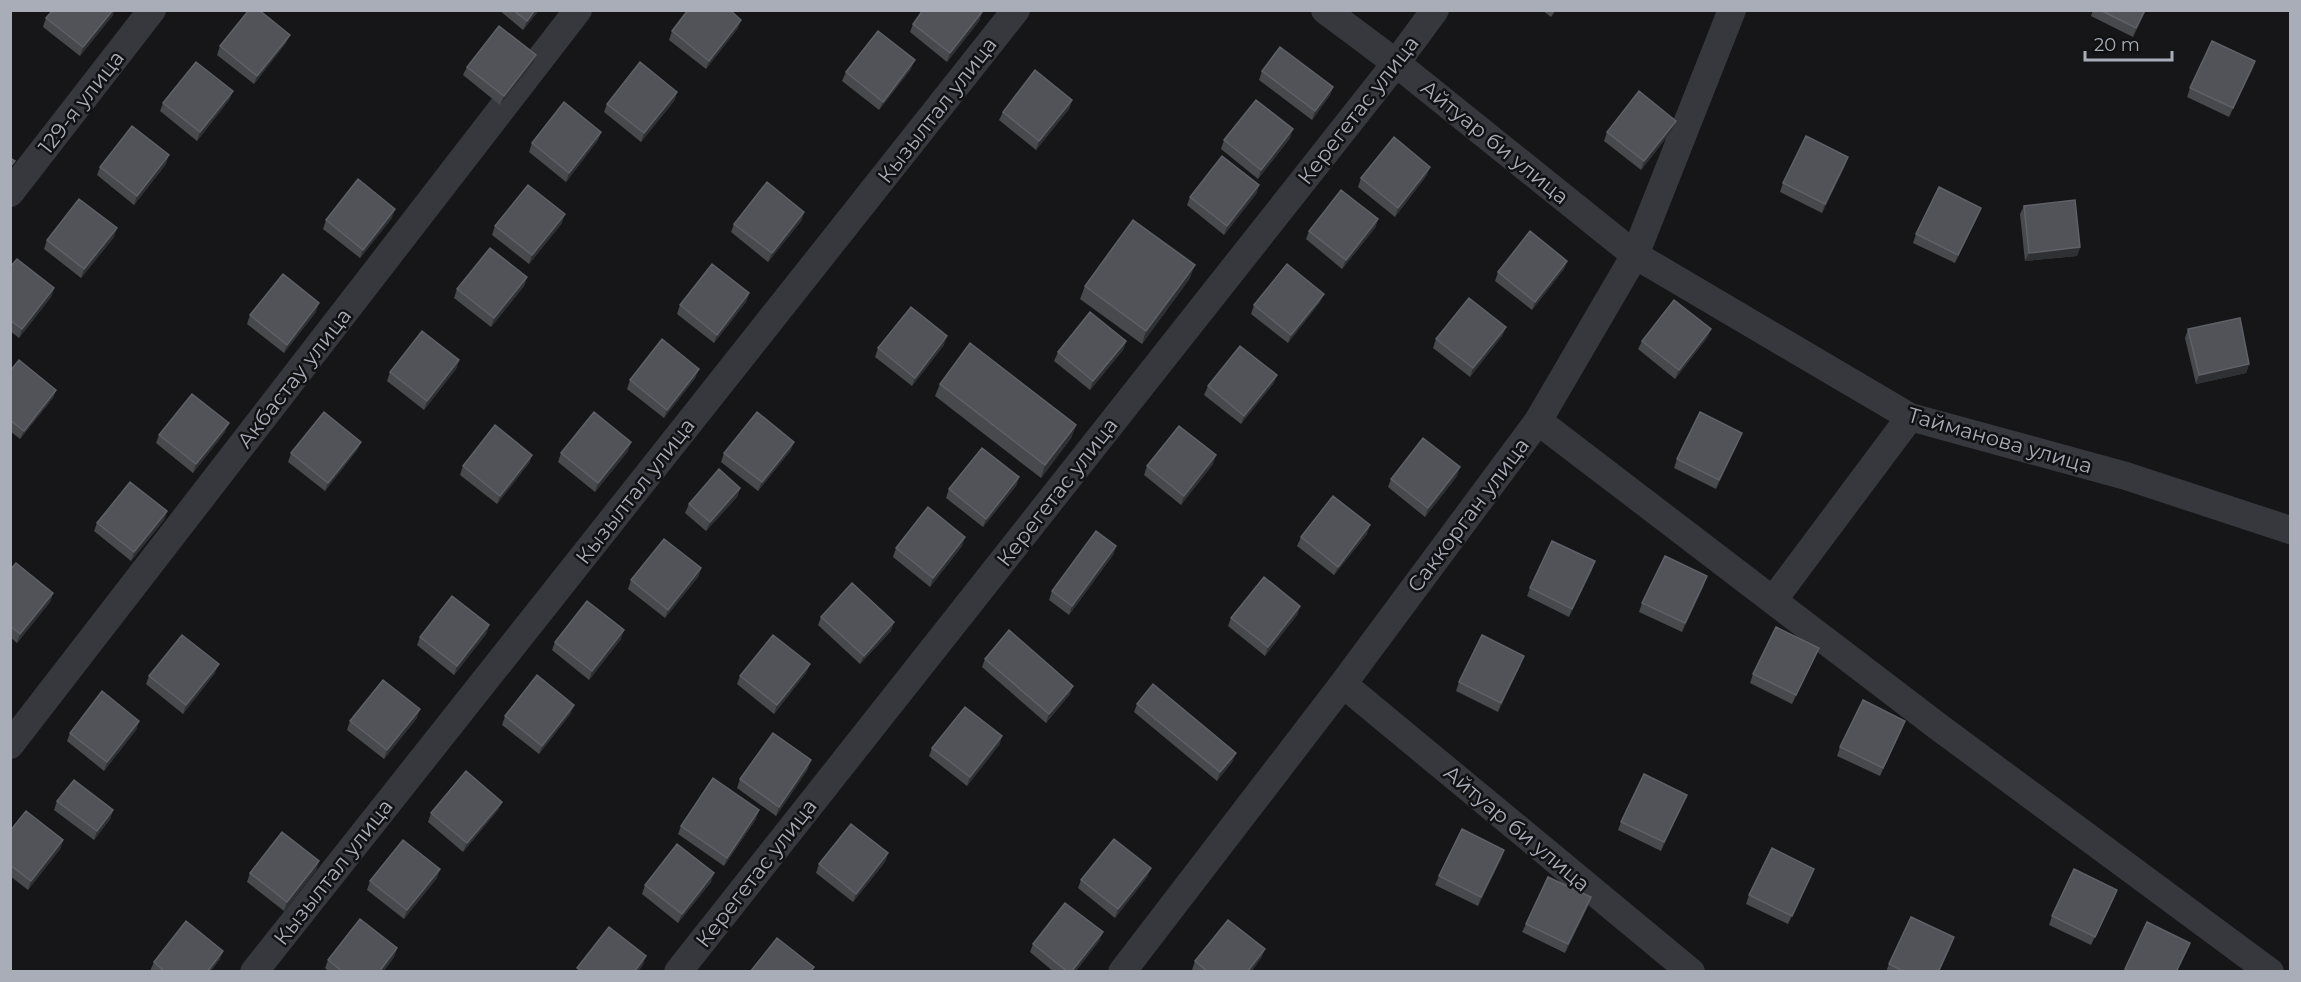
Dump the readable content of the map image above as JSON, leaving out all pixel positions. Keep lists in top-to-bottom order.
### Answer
{
  "streets": {
    "street": [
      "129-я улица",
      "Кызылтал улица",
      "Керегетас улица",
      "Айтуар би улица",
      "Акбастау улица",
      "Тайманова улица",
      "Саккорган улица"
    ]
  },
  "crossings": [
    ["Керегетас улица", "Айтуар би улица"],
    ["Айтуар би улица", "Тайманова улица"],
    ["Айтуар би улица", "Саккорган улица"],
    ["Тайманова улица", "Саккорган улица"]
  ],
  "scale_bar": "20 m"
}
